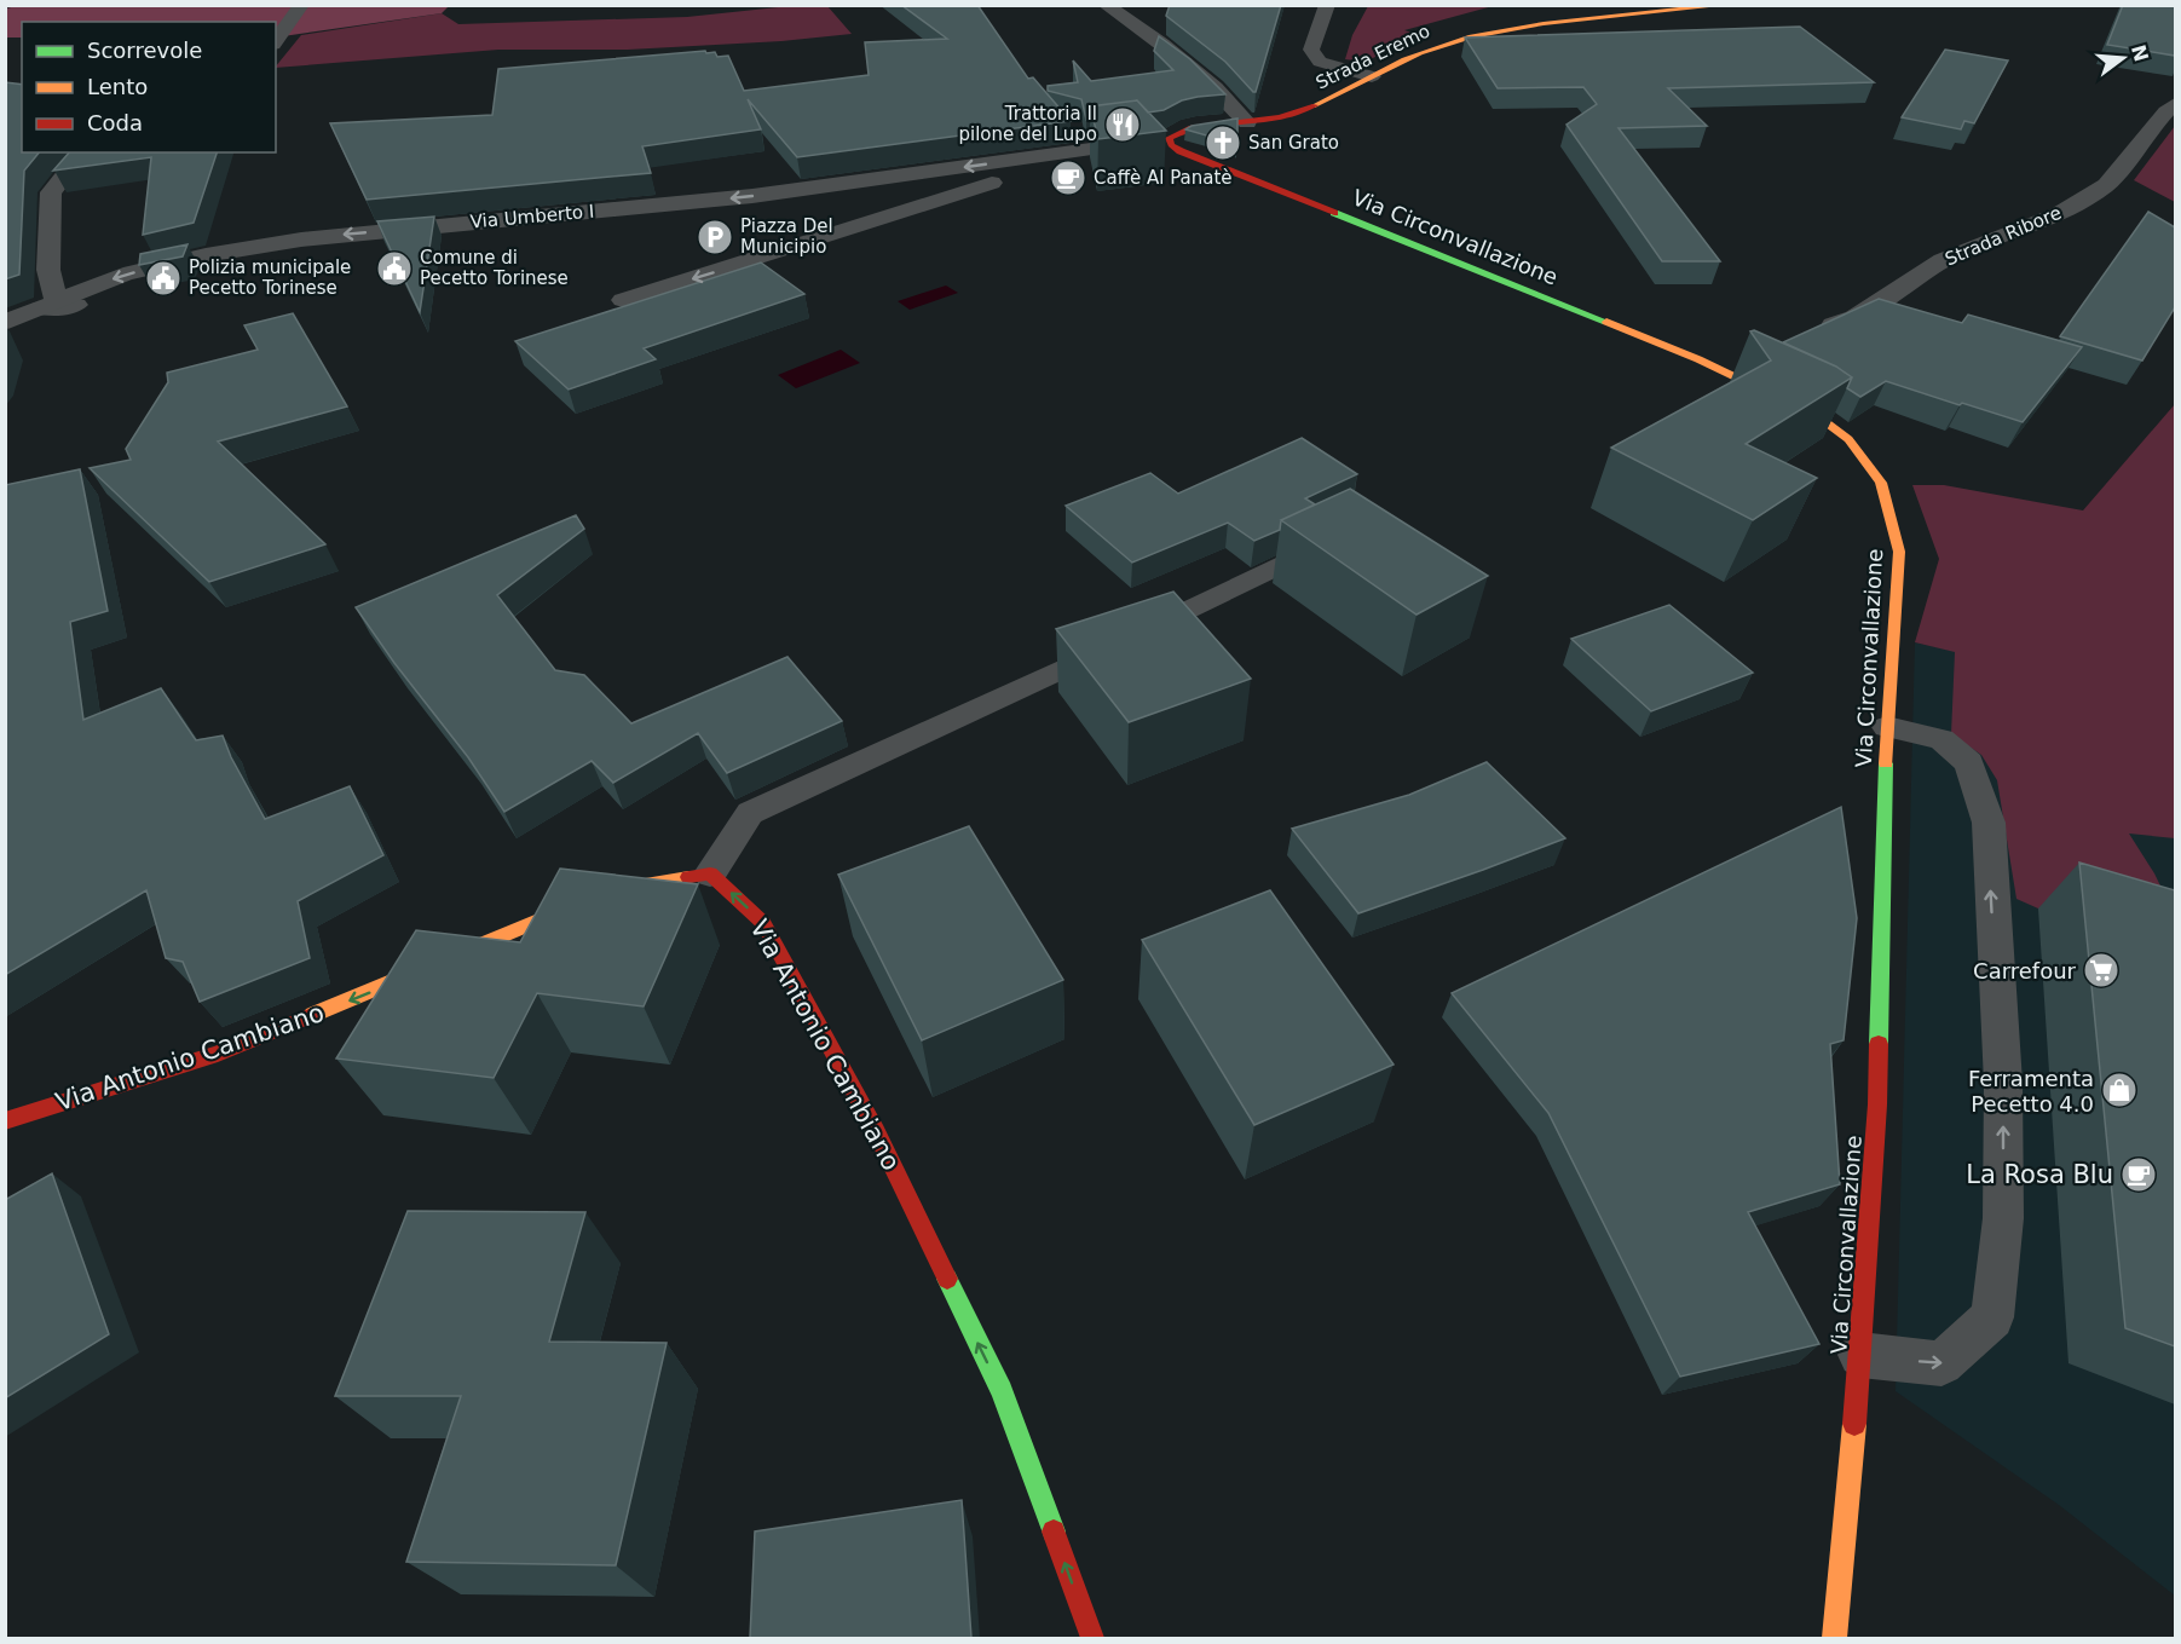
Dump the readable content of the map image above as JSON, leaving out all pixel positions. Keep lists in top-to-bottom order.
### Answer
{
  "streets": {
    "main road": ["Strada Eremo", "Via Circonvallazione", "Via Antonio Cambiano"],
    "street": ["Via Umberto I", "Strada Ribore"]
  },
  "crossings": [
    ["Strada Eremo", "Via Umberto I"],
    ["Strada Eremo", "Via Circonvallazione"],
    ["Via Umberto I", "Via Circonvallazione"]
  ],
  "one_way": ["Via Umberto I"],
  "places": {
    "restaurant": ["Trattoria Il pilone del Lupo"],
    "church": ["San Grato"],
    "cafe": ["Caffè Al Panatè", "La Rosa Blu"],
    "parking": ["Piazza Del Municipio"],
    "public building": ["Comune di Pecetto Torinese", "Polizia municipale Pecetto Torinese"],
    "supermarket": ["Carrefour"],
    "shop": ["Ferramenta Pecetto 4.0"]
  },
  "legend": ["Scorrevole", "Lento", "Coda"],
  "north": "right"
}
